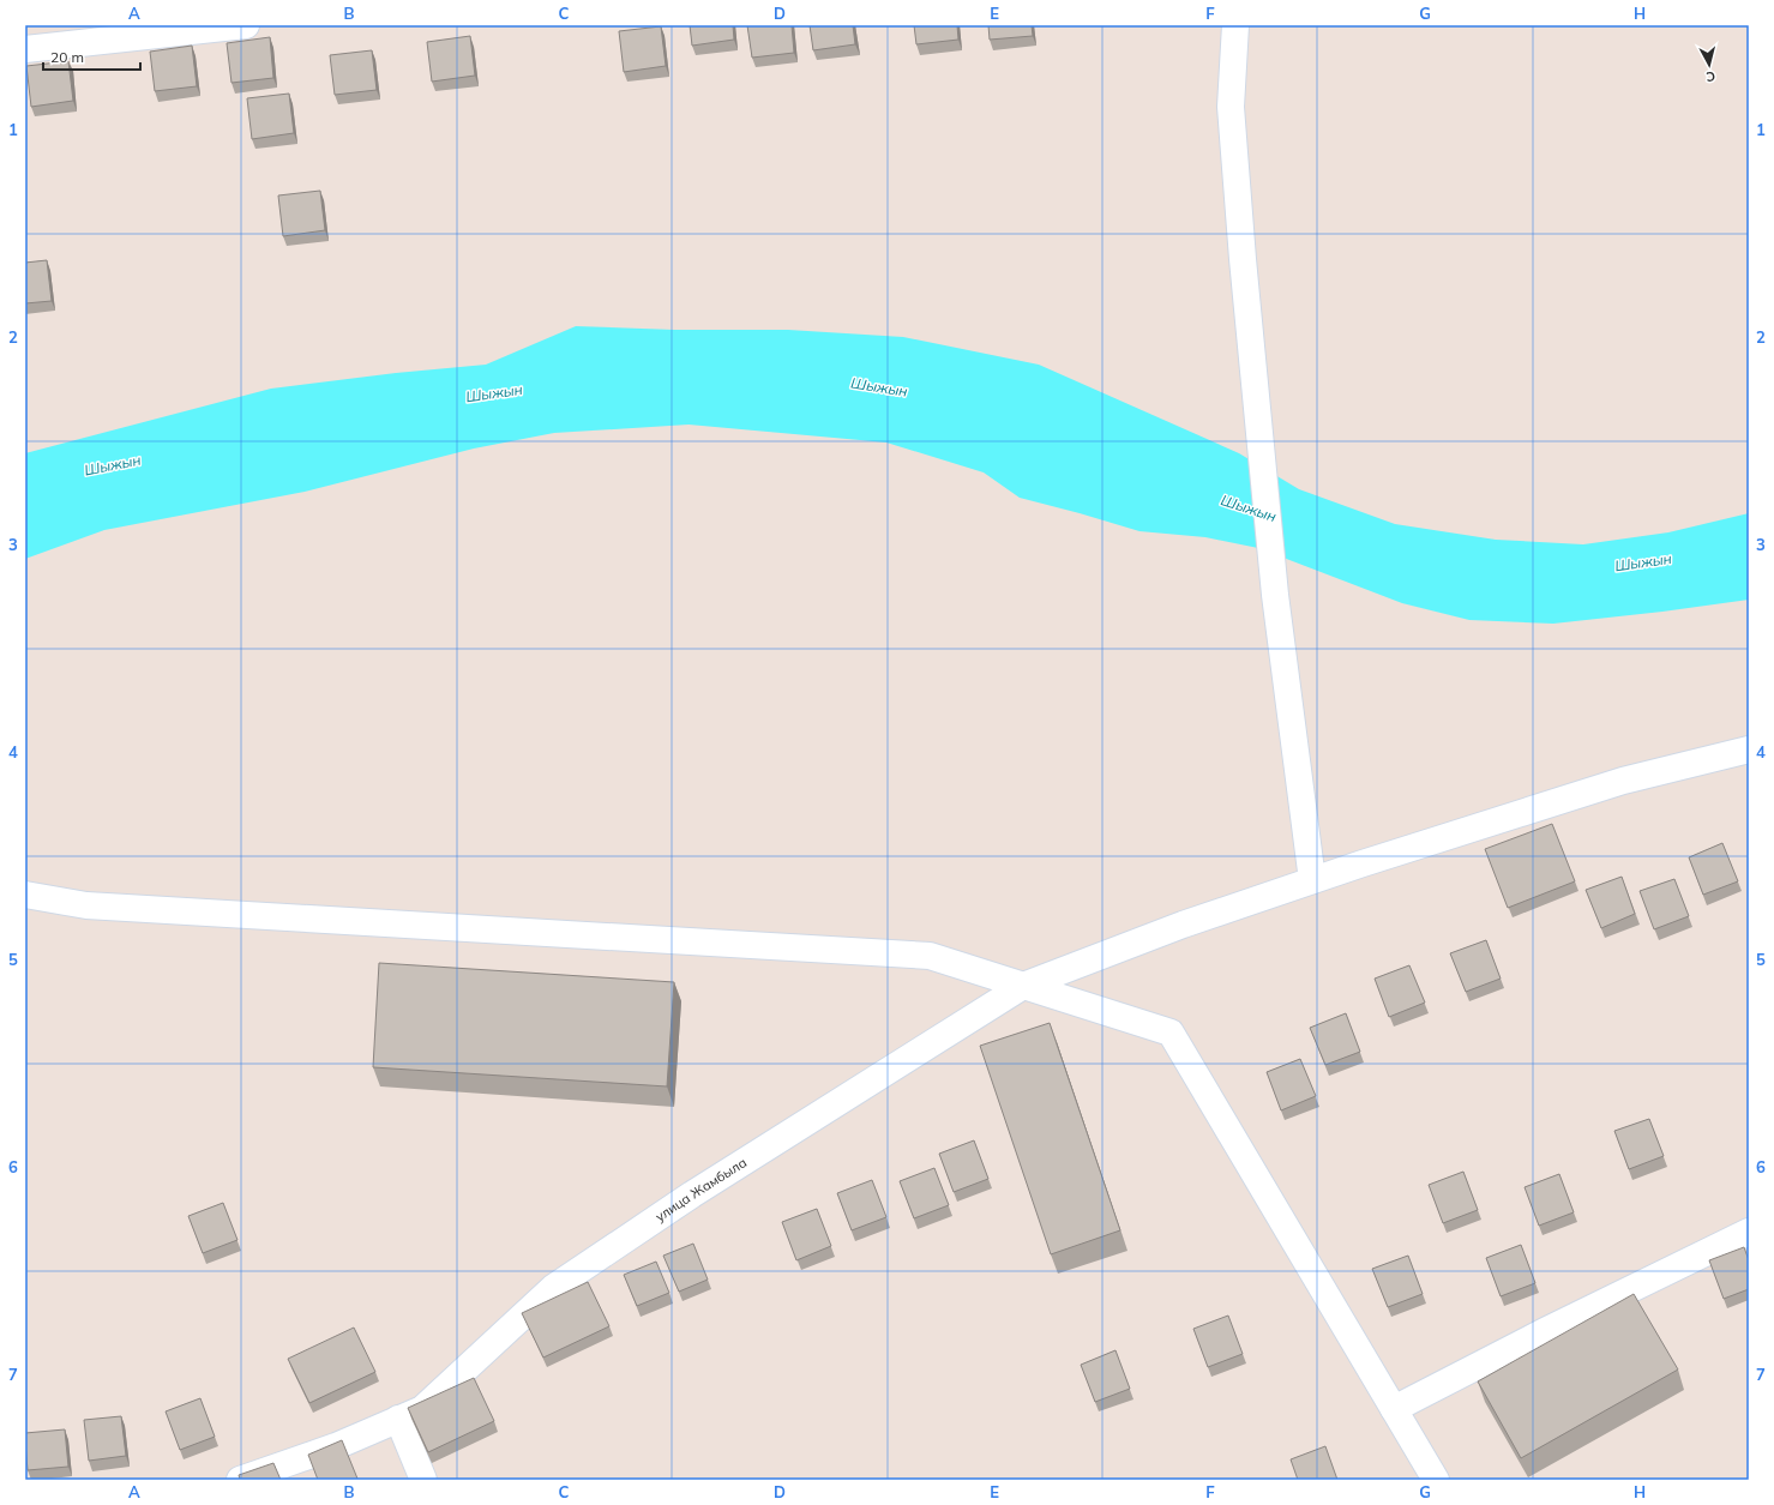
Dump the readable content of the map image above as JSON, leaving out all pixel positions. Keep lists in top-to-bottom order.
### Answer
{
  "streets": {
    "street": ["улица Жамбыла"]
  },
  "water": ["Шыжын"],
  "scale_bar": "20 m",
  "north": "bottom",
  "grid": {
    "columns": [
      "A",
      "B",
      "C",
      "D",
      "E",
      "F",
      "G",
      "H"
    ],
    "rows": [
      "1",
      "2",
      "3",
      "4",
      "5",
      "6",
      "7"
    ]
  }
}
